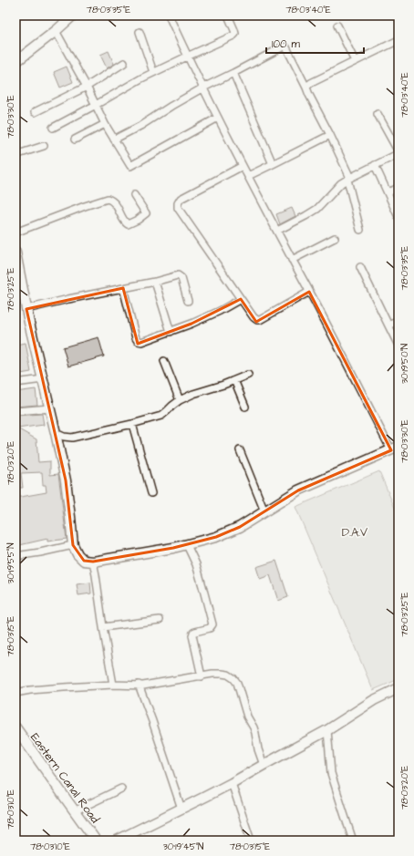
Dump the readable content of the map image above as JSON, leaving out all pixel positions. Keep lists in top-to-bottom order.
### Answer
{
  "streets": {
    "street": ["Eastern Canal Road"]
  },
  "parks": ["D.A.V"],
  "scale_bar": "100 m",
  "coordinates": [
    "78°03'35\"E",
    "78°03'40\"E",
    "78°03'30\"E",
    "78°03'25\"E",
    "30°19'50\"N",
    "78°03'20\"E",
    "30°19'55\"N",
    "78°03'15\"E",
    "78°03'10\"E",
    "30°19'45\"N"
  ]
}
